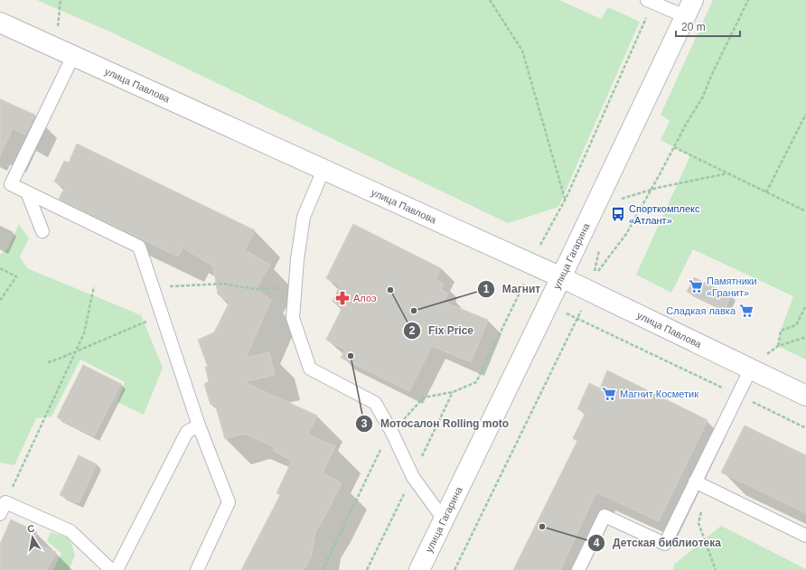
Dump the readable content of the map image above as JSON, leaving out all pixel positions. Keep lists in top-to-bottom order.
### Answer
{
  "streets": {
    "street": ["улица Павлова", "улица Гагарина"]
  },
  "crossings": [
    ["улица Павлова", "улица Гагарина"]
  ],
  "places": {
    "bus stop": ["Спорткомплекс «Атлант»"],
    "supermarket": ["Памятники «Гранит»", "Сладкая лавка", "Магнит Косметик"],
    "other": [
      "Fix Price",
      "Магнит",
      "Мотосалон Rolling moto",
      "Детская библиотека"
    ],
    "pharmacy": ["Алоэ"]
  },
  "scale_bar": "20 m",
  "north": "top"
}
